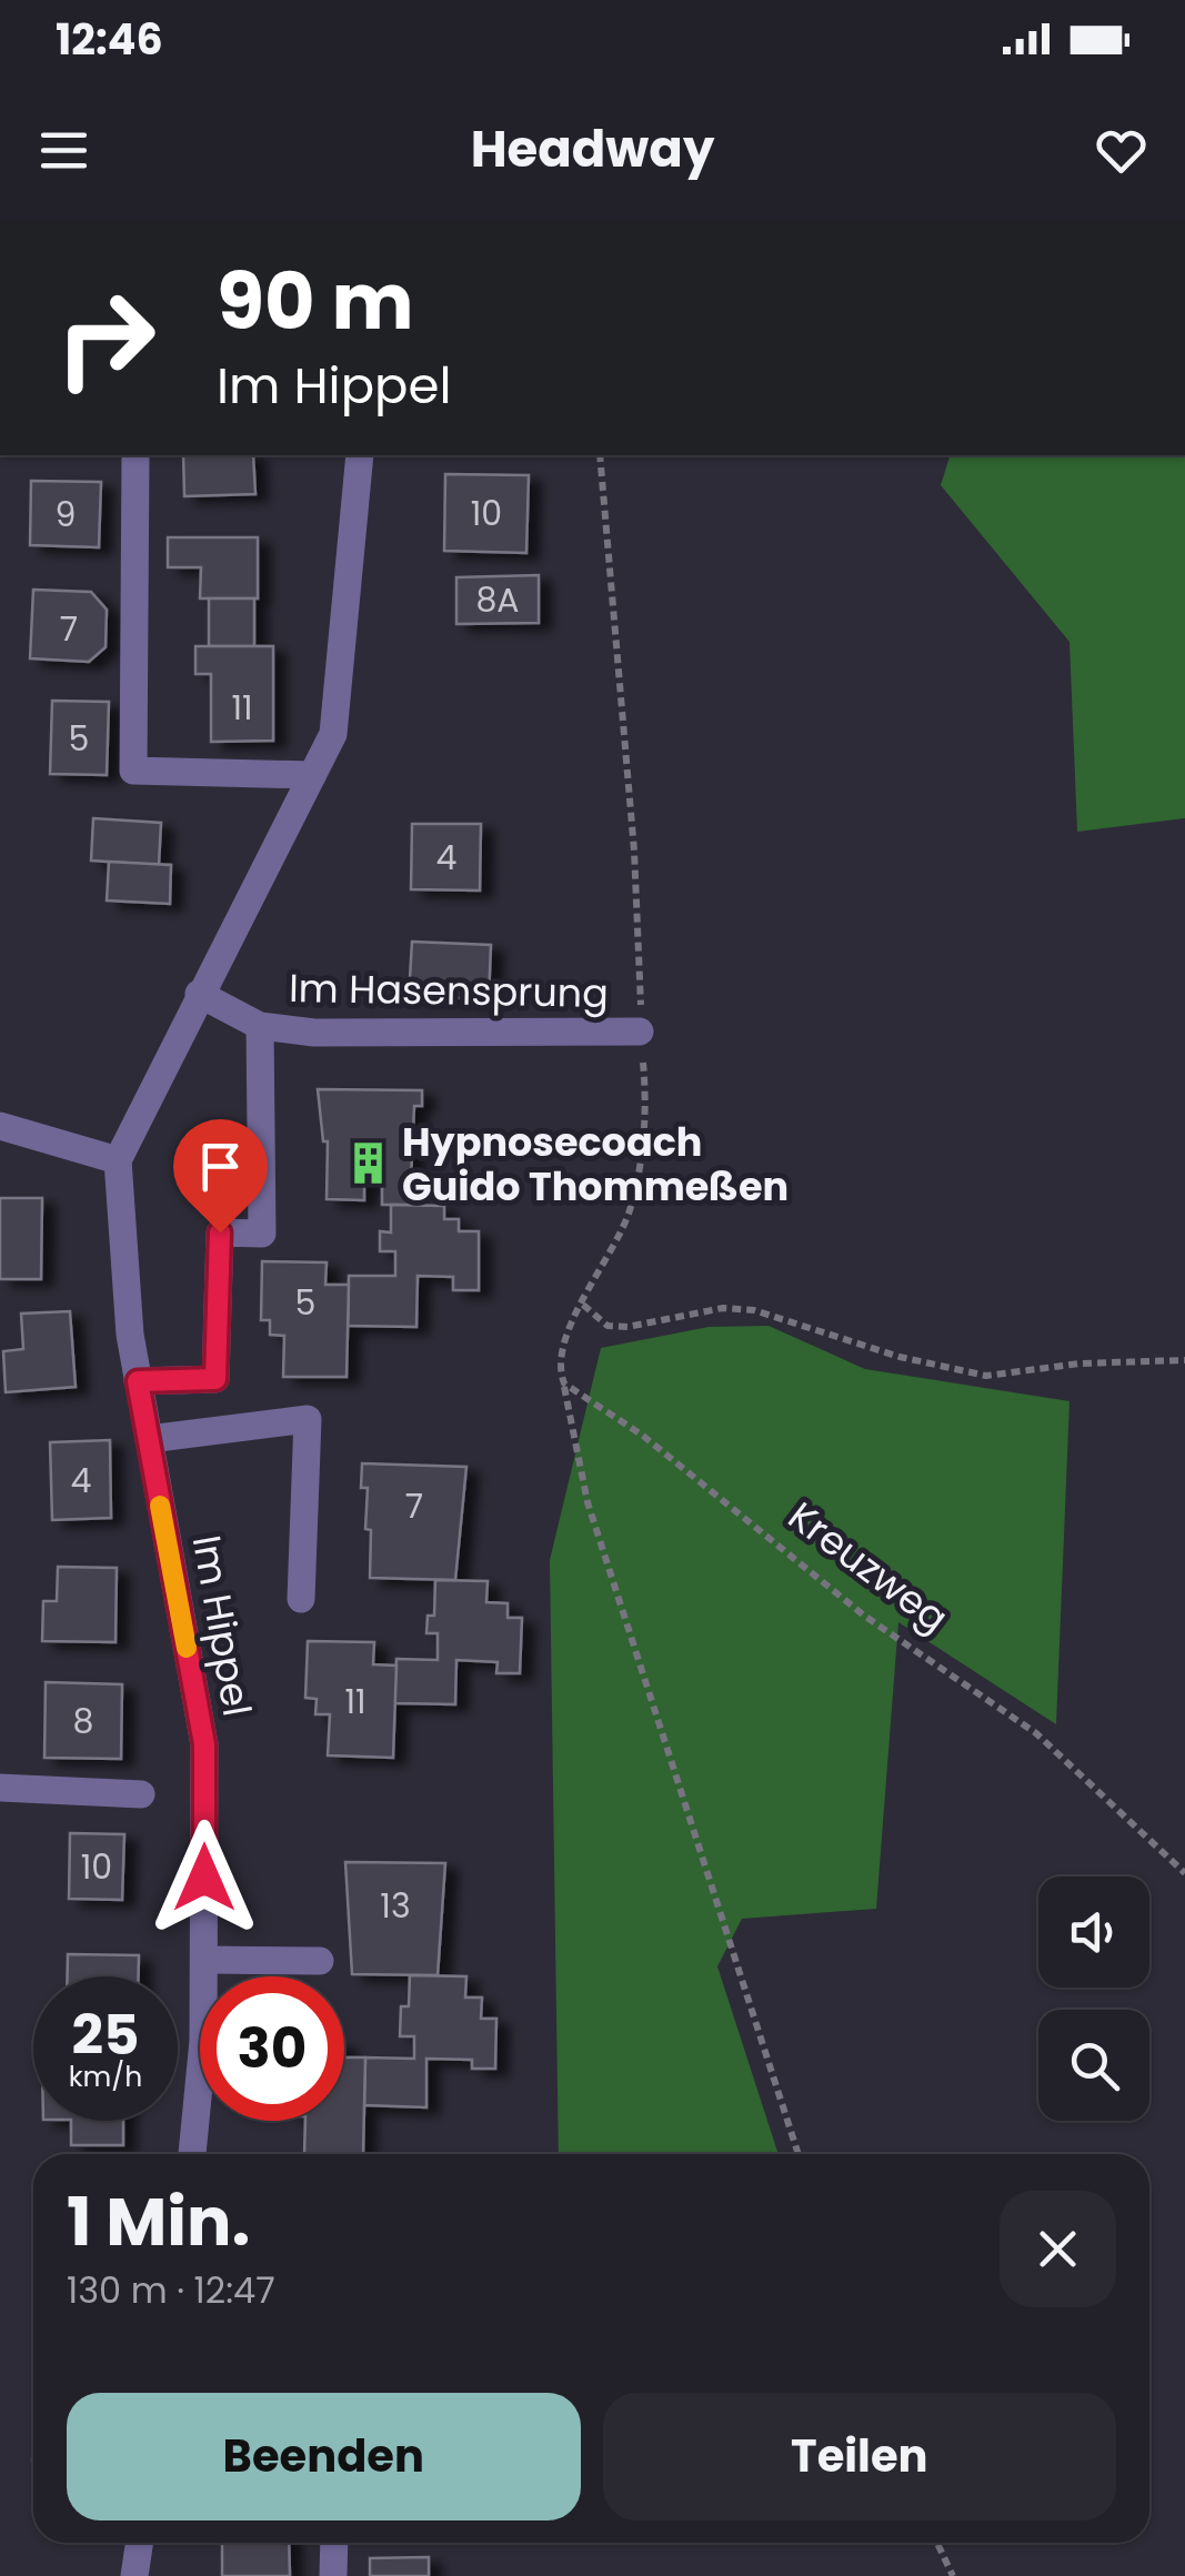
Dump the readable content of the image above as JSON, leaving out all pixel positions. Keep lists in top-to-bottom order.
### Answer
{
  "streets": {
    "street": ["Im Hasensprung", "Im Hippel"],
    "path": ["Kreuzweg"]
  },
  "places": {
    "building": ["Hypnosecoach Guido Thommeßen"]
  },
  "house_numbers": [
    "10",
    "9",
    "8A",
    "7",
    "11",
    "5",
    "4",
    "5",
    "4",
    "7",
    "11",
    "8",
    "10",
    "13"
  ],
  "page": {
    "status": "12:46",
    "header": "Headway",
    "turn": ["90 m", "Im Hippel"],
    "speed": "25 km/h",
    "limit": "30",
    "heading": ["1 Min.", "130 m · 12:47"],
    "buttons": ["Beenden", "Teilen"]
  }
}
